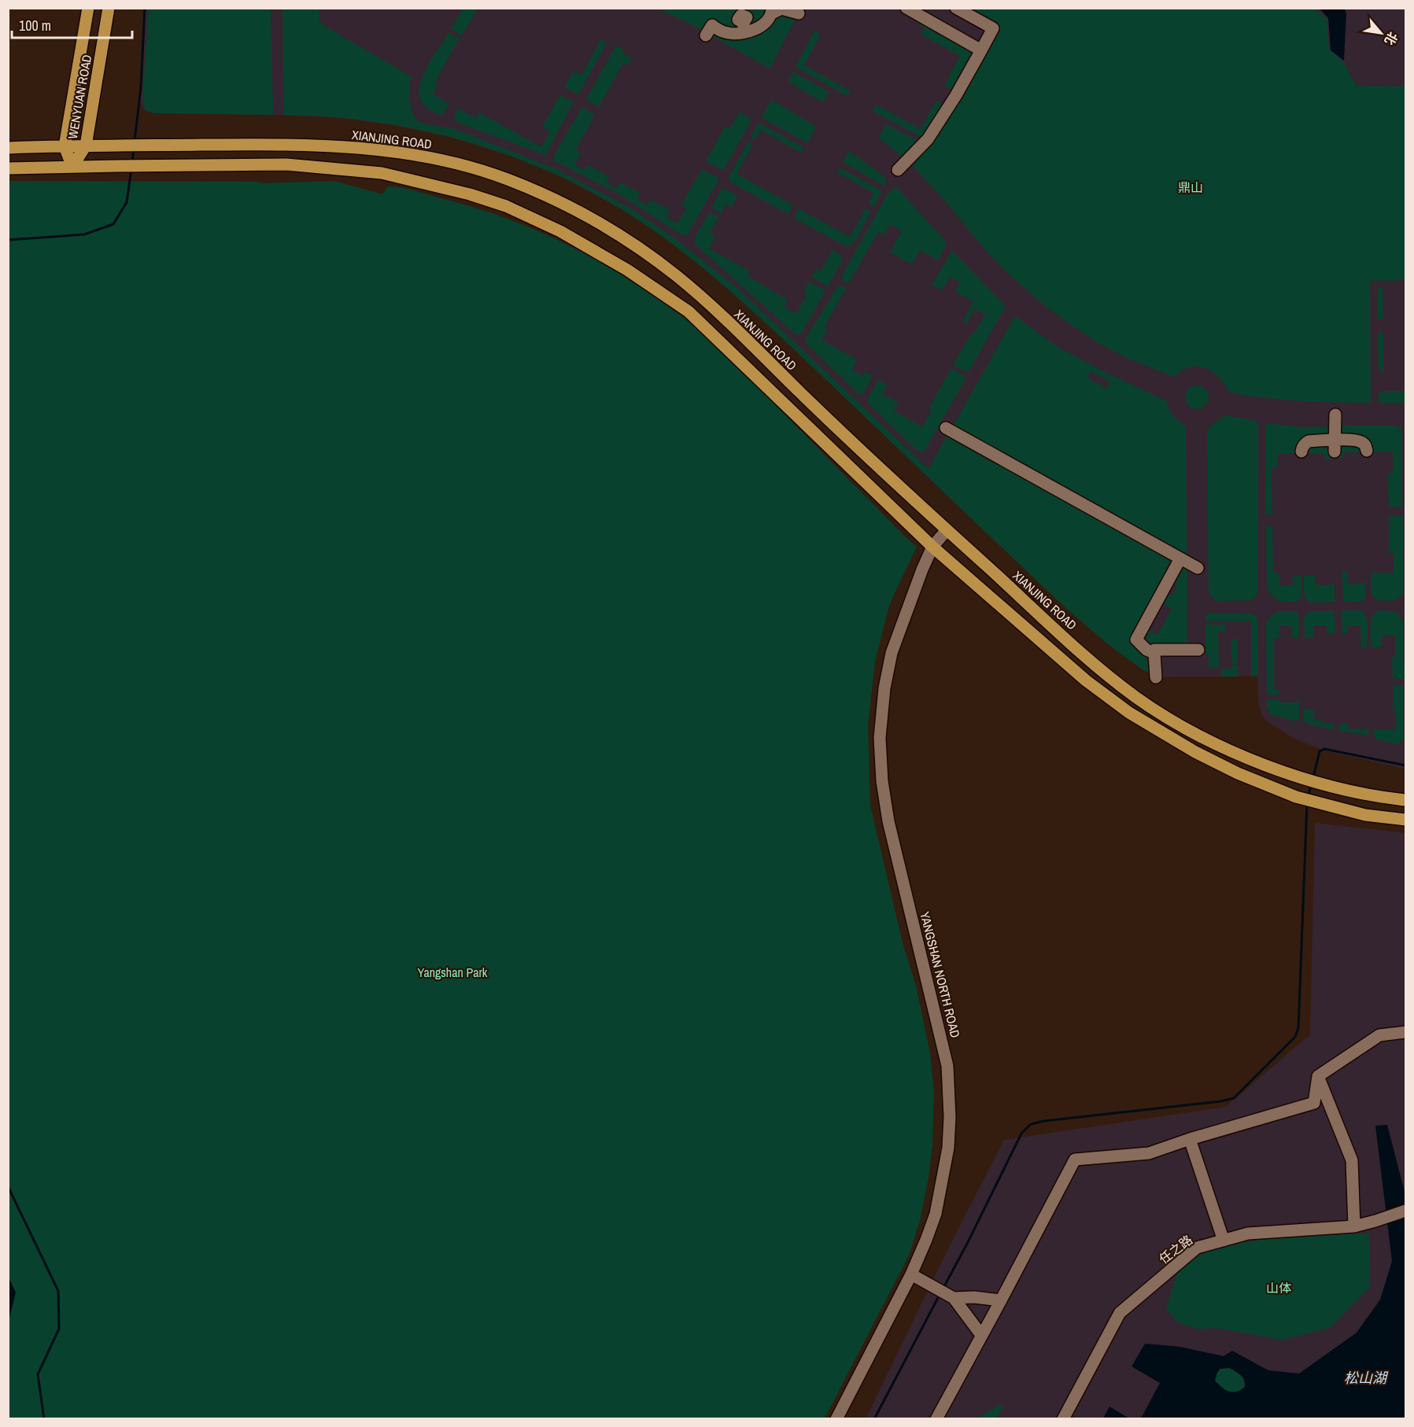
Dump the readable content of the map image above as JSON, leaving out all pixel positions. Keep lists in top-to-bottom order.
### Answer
{
  "streets": {
    "main road": ["WENYUAN ROAD", "XIANJING ROAD"],
    "street": ["YANGSHAN NORTH ROAD", "任之路"]
  },
  "crossings": [
    ["WENYUAN ROAD", "XIANJING ROAD"],
    ["XIANJING ROAD", "YANGSHAN NORTH ROAD"]
  ],
  "water": ["松山湖"],
  "parks": ["鼎山", "Yangshan Park", "山体"],
  "scale_bar": "100 m",
  "north": "bottom right"
}
